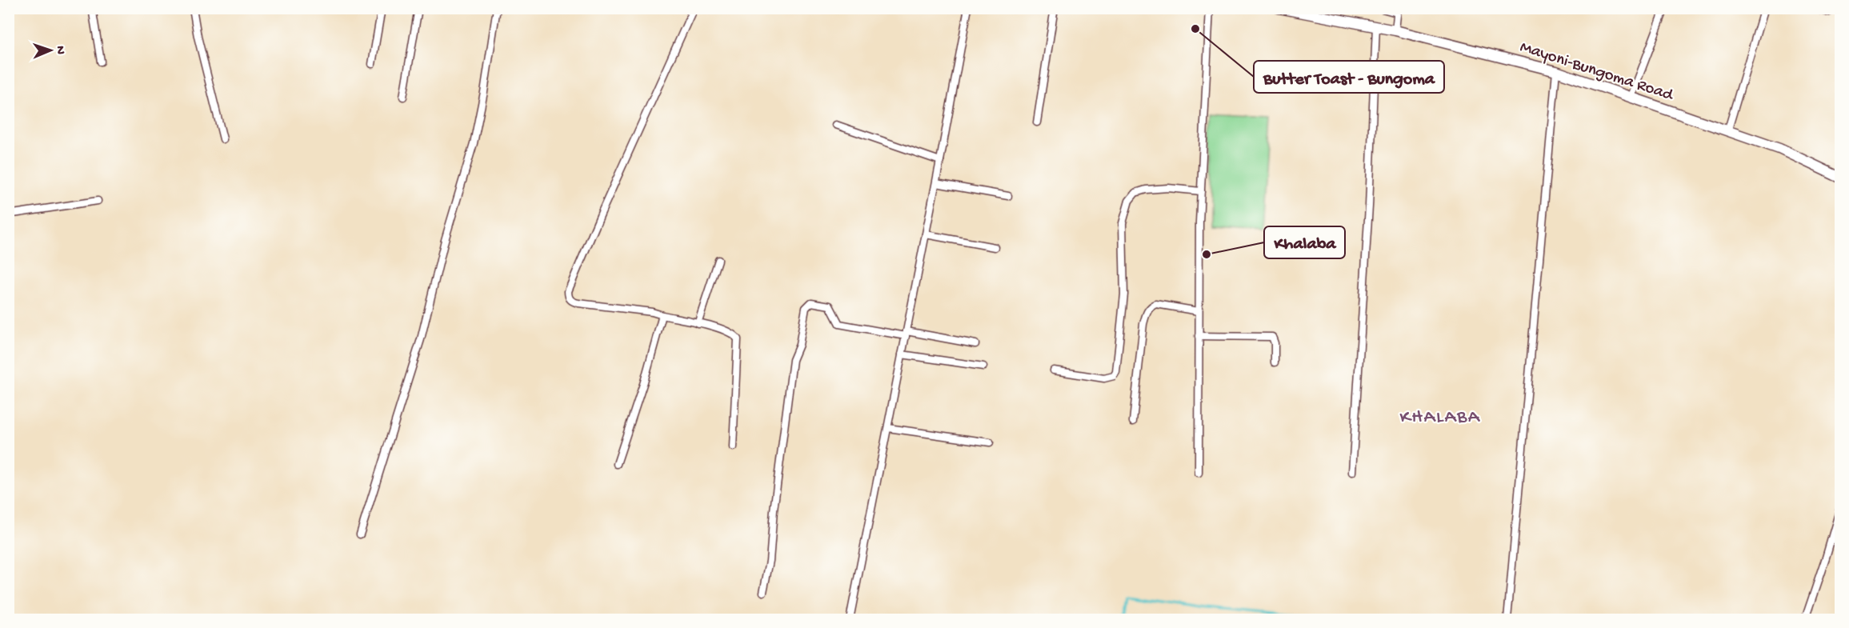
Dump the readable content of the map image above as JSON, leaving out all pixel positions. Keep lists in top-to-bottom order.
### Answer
{
  "streets": {
    "main road": ["Mayoni-Bungoma Road"]
  },
  "districts": ["KHALABA"],
  "places": ["Butter Toast - Bungoma", "Khalaba"],
  "north": "right"
}
